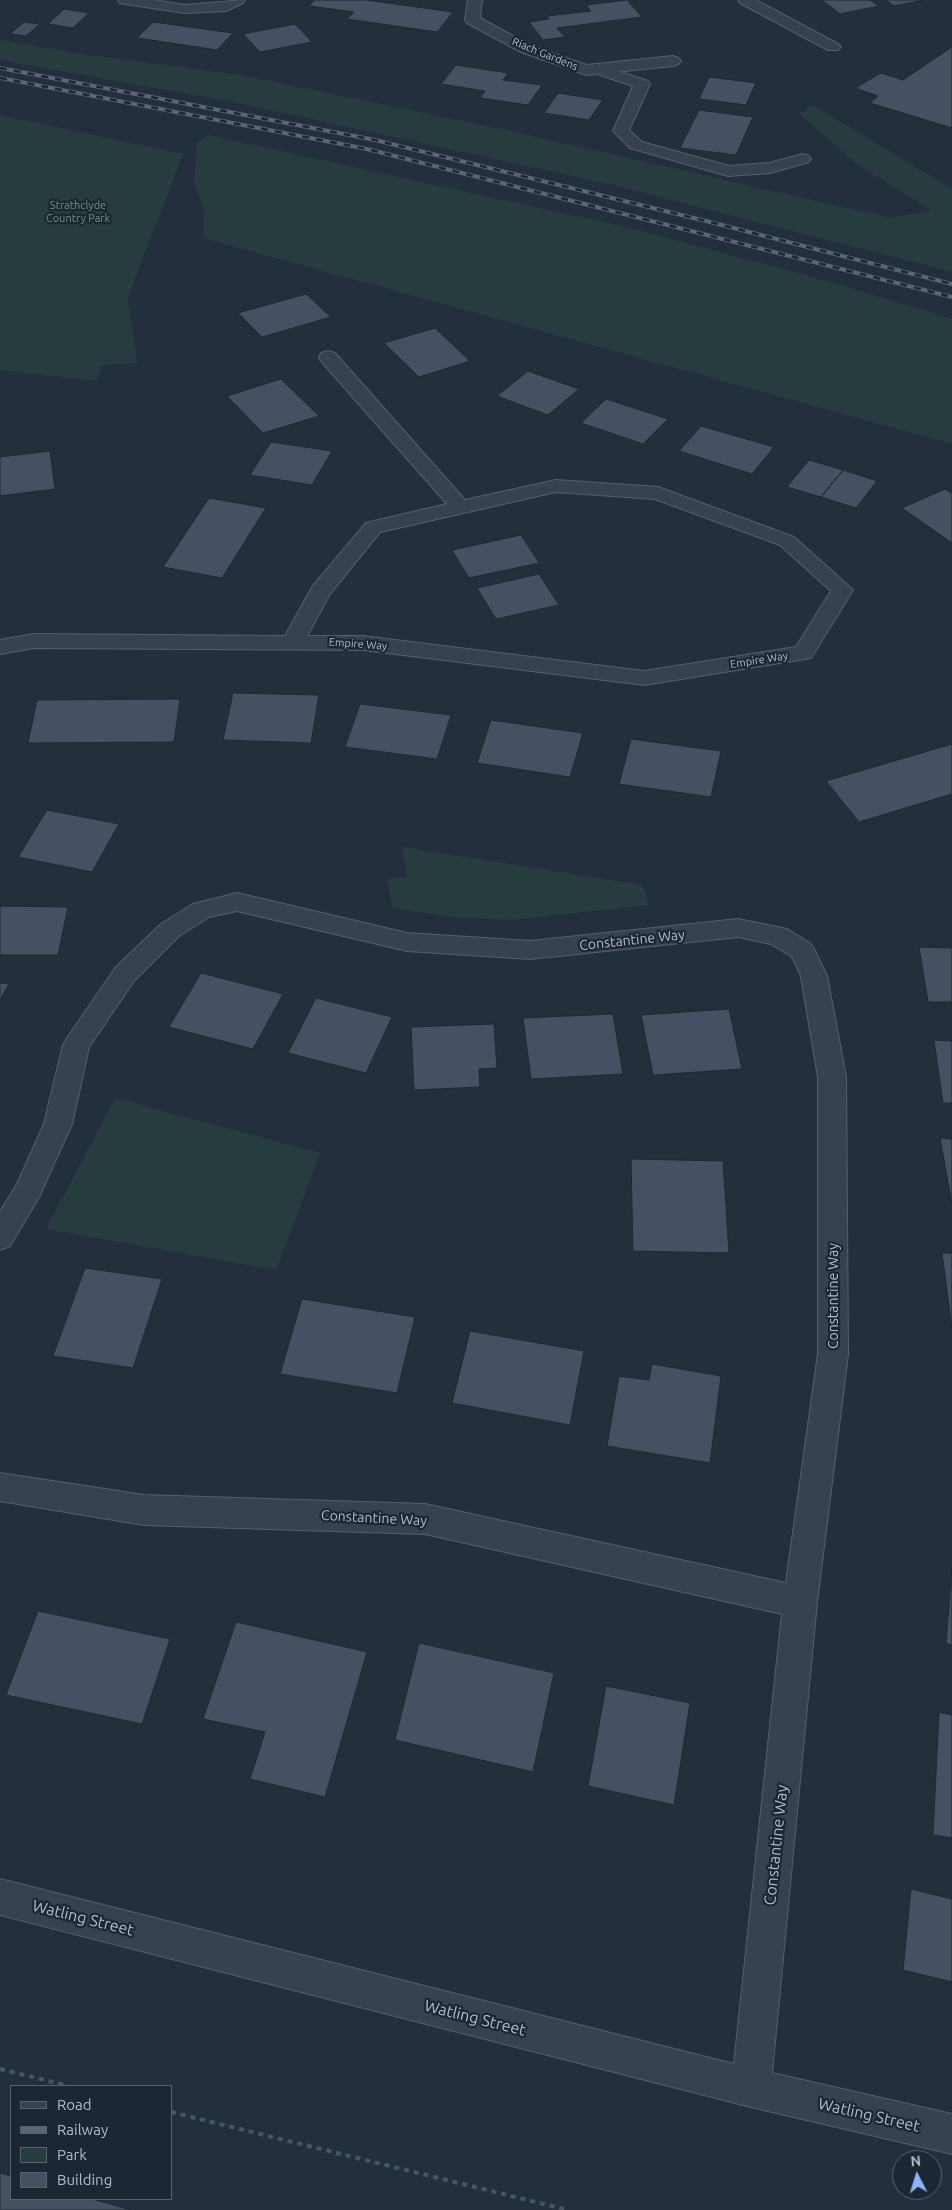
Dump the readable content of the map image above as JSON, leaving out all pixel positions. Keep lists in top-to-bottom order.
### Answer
{
  "streets": {
    "street": [
      "Riach Gardens",
      "Empire Way",
      "Constantine Way",
      "Watling Street"
    ]
  },
  "crossings": [
    ["Constantine Way", "Watling Street"]
  ],
  "parks": ["Strathclyde Country Park"],
  "legend": [
    "Road",
    "Railway",
    "Park",
    "Building"
  ],
  "north": "top"
}
